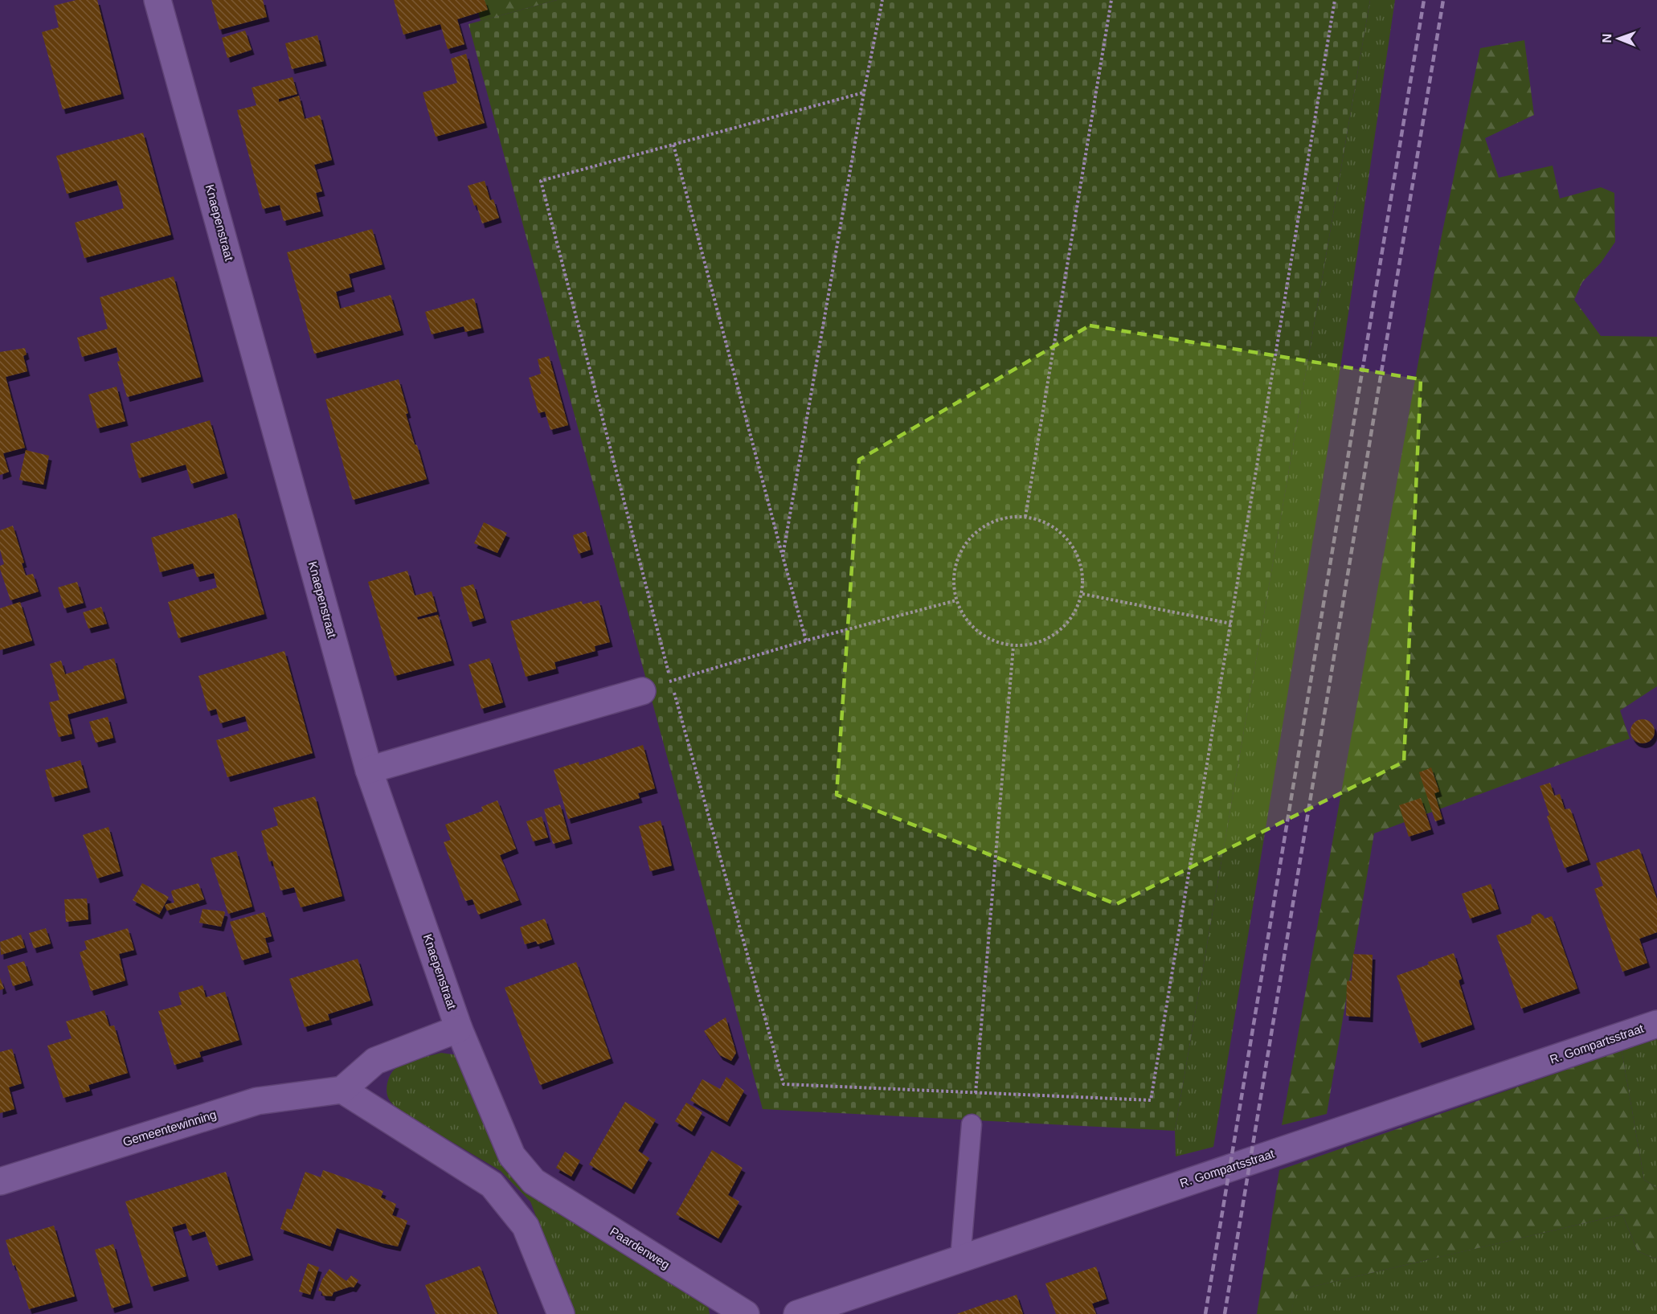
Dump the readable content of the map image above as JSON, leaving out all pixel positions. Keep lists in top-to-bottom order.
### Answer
{
  "streets": {
    "street": [
      "Knaepenstraat",
      "R. Gompartsstraat",
      "Gemeentewinning",
      "Paardenweg"
    ]
  },
  "crossings": [
    ["Knaepenstraat", "Paardenweg"]
  ],
  "north": "left"
}
